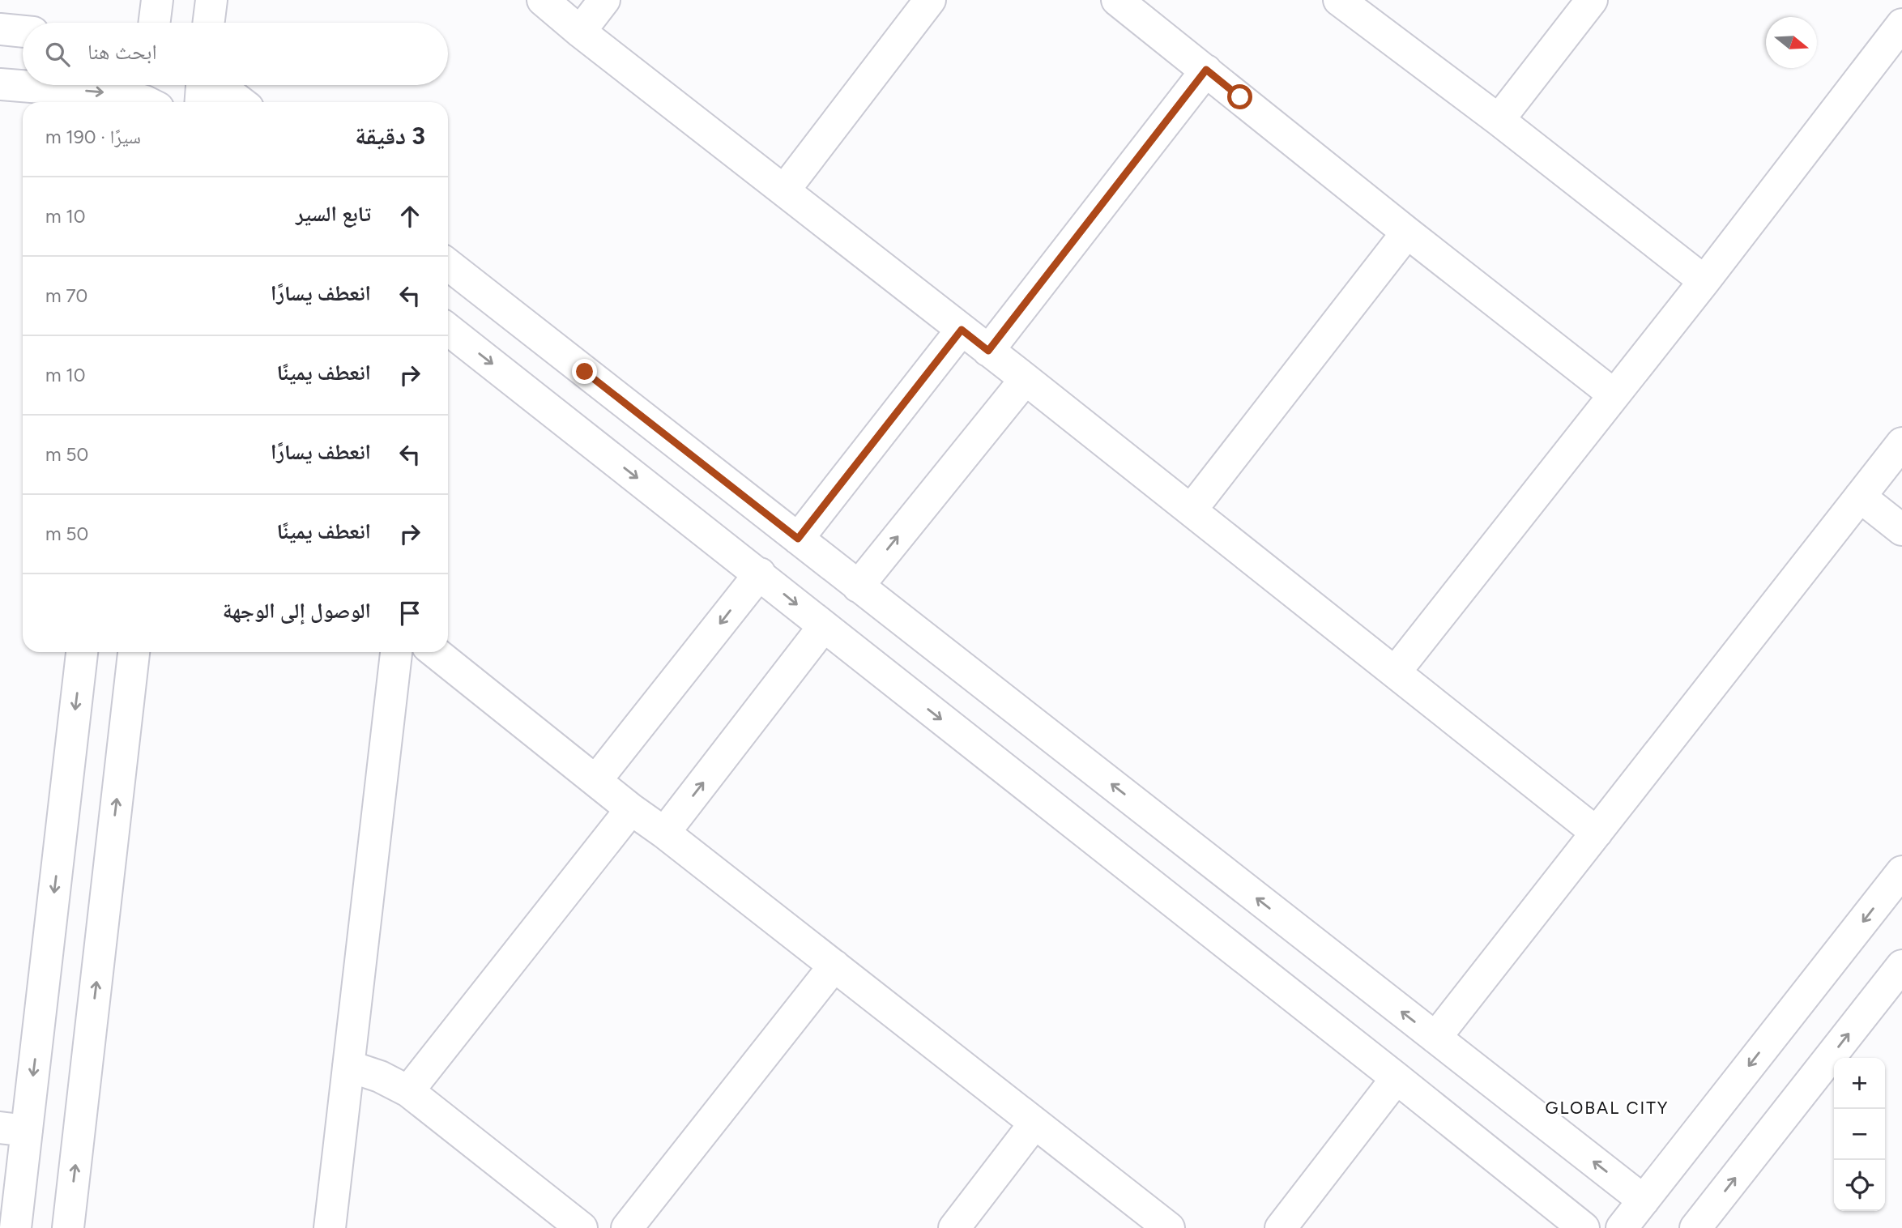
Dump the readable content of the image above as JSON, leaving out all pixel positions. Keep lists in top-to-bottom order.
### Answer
{
  "districts": ["GLOBAL CITY"],
  "north": "right",
  "page": {
    "search": "ابحث هنا",
    "heading": ["3 دقيقة", "سيرًا · 190 m"],
    "list": [
      ["تابع السير", "10 m"],
      ["انعطف يسارًا", "70 m"],
      ["انعطف يمينًا", "10 m"],
      ["انعطف يسارًا", "50 m"],
      ["انعطف يمينًا", "50 m"],
      "الوصول إلى الوجهة"
    ],
    "map_buttons": ["+", "−"]
  }
}
